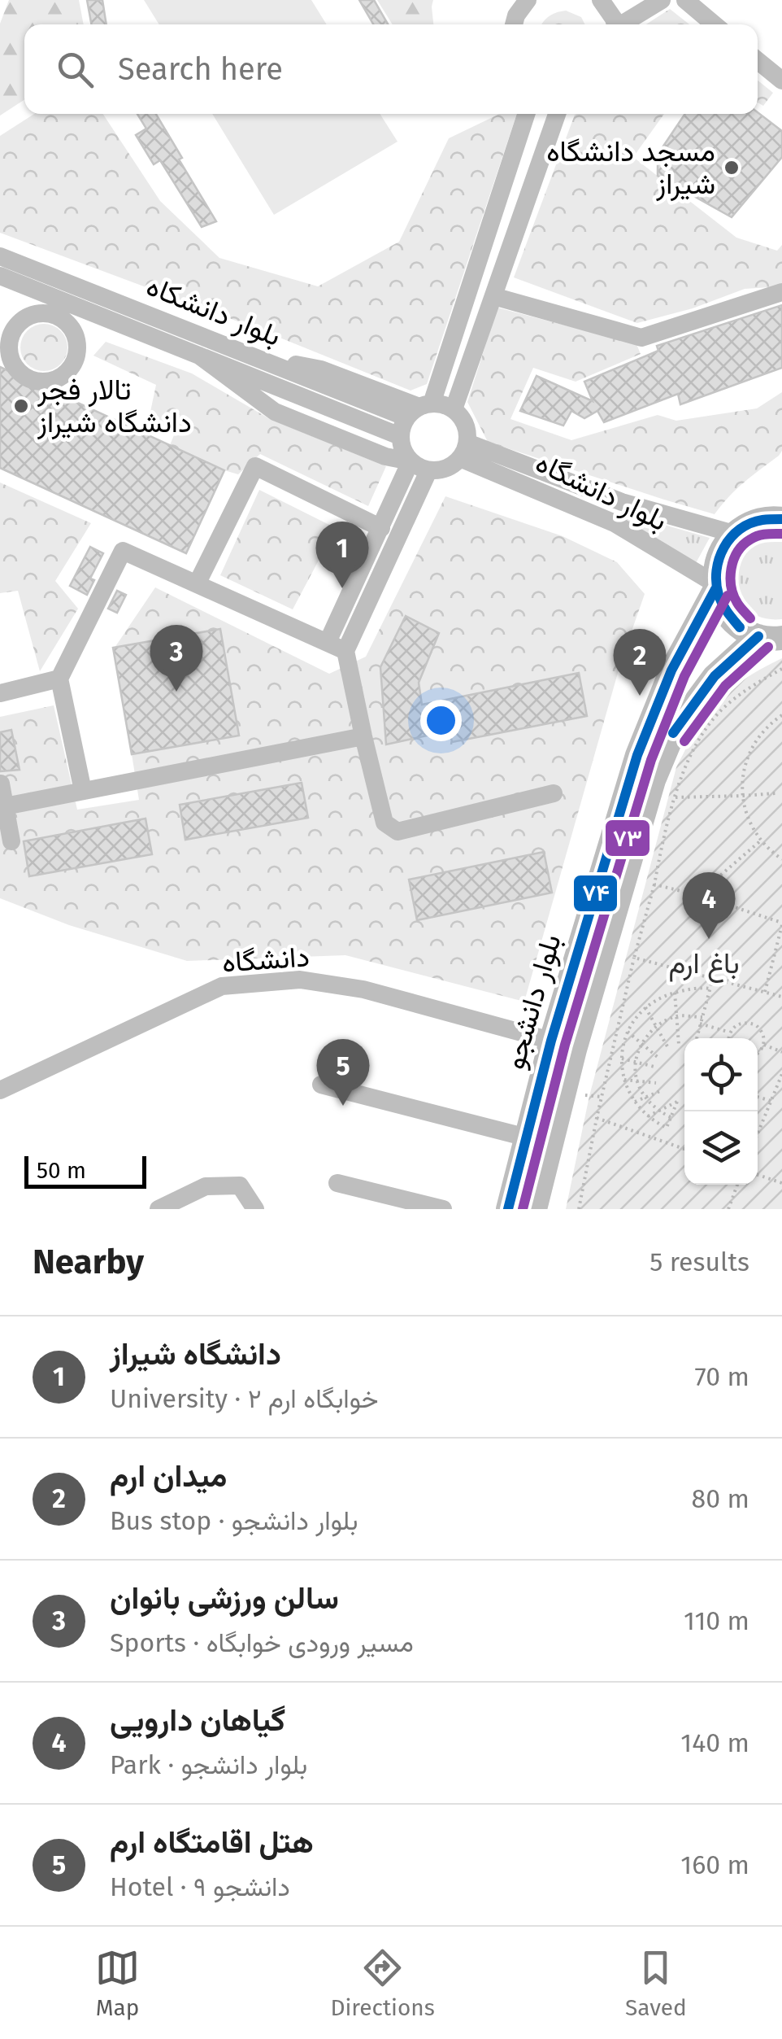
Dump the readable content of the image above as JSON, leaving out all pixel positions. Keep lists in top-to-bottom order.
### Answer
{
  "streets": {
    "main road": ["بلوار دانشجو"],
    "street": ["بلوار دانشکاه", "بلوار دانشگاه", "دانشگاه"]
  },
  "crossings": [
    ["بلوار دانشکاه", "بلوار دانشگاه"],
    ["بلوار دانشگاه", "بلوار دانشجو"],
    ["دانشگاه", "بلوار دانشجو"]
  ],
  "parks": ["باغ ارم"],
  "places": ["مسجد دانشگاه شیراز", "تالار فجر دانشگاه شیراز"],
  "lines": ["transit line ۷۴", "transit line ۷۳"],
  "scale_bar": "50 m",
  "page": {
    "search": "Search here",
    "pins": [
      "1",
      "3",
      "2",
      "4",
      "5"
    ],
    "scale": "50 m",
    "heading": ["Nearby", "5 results"],
    "list": [
      {
        "mark": "1",
        "name": "دانشگاه شیراز",
        "note": "University · خوابگاه ارم ۲",
        "value": "70 m"
      },
      {
        "mark": "2",
        "name": "میدان ارم",
        "note": "Bus stop · بلوار دانشجو",
        "value": "80 m"
      },
      {
        "mark": "3",
        "name": "سالن ورزشی بانوان",
        "note": "Sports · مسیر ورودی خوابگاه",
        "value": "110 m"
      },
      {
        "mark": "4",
        "name": "گیاهان دارویی",
        "note": "Park · بلوار دانشجو",
        "value": "140 m"
      },
      {
        "mark": "5",
        "name": "هتل اقامتگاه ارم",
        "note": "Hotel · ۹ دانشجو",
        "value": "160 m"
      }
    ],
    "nav": ["Map", "Directions", "Saved"]
  }
}
